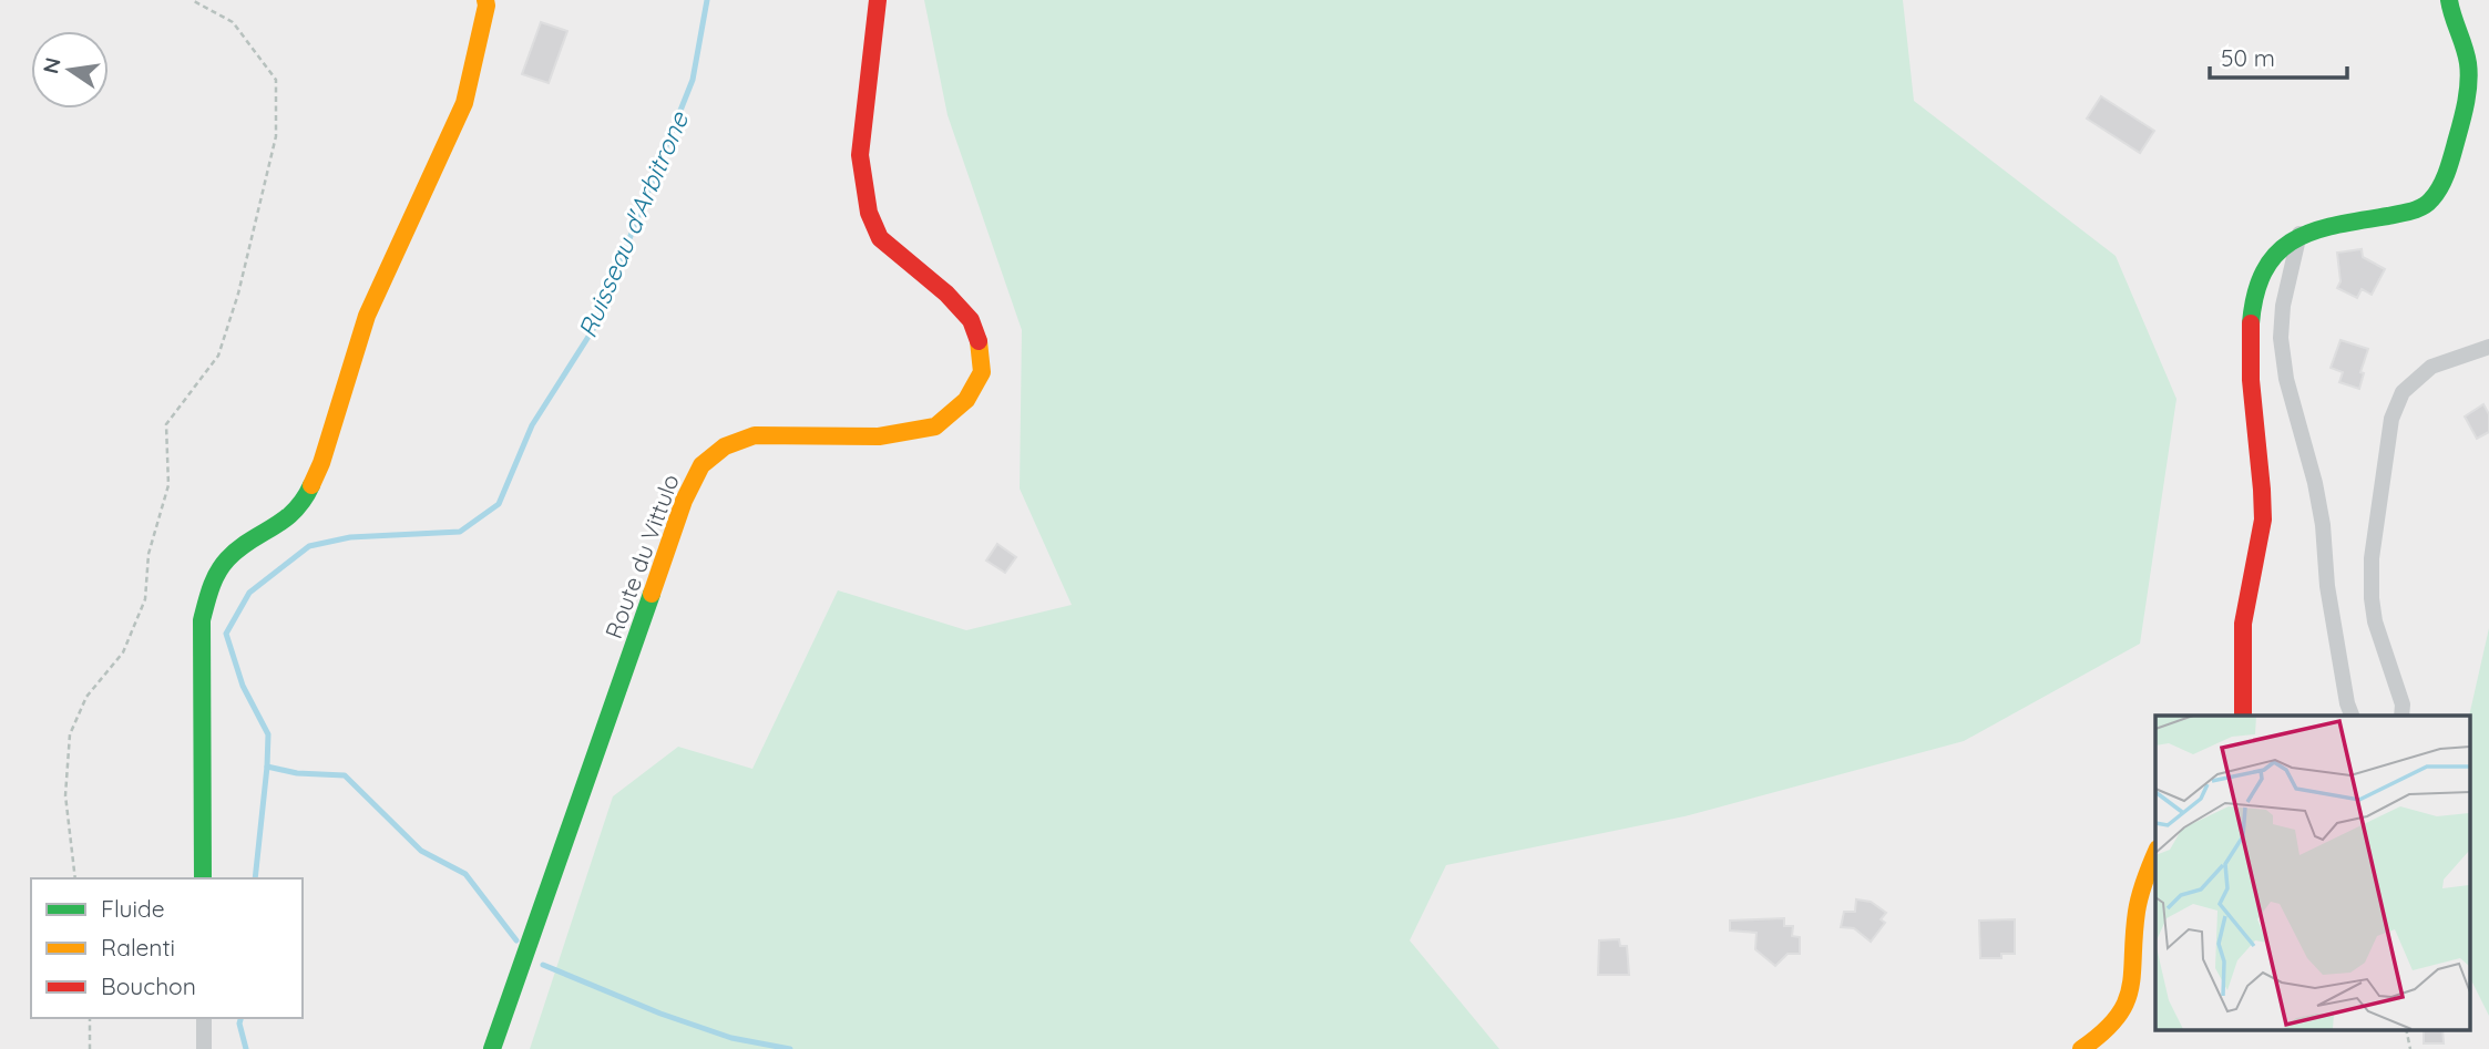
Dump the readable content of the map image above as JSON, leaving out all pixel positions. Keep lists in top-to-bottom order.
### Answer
{
  "streets": {
    "street": ["Route du Vittulo"]
  },
  "water": ["Ruisseau d'Arbitrone"],
  "legend": ["Fluide", "Ralenti", "Bouchon"],
  "scale_bar": "50 m",
  "north": "left"
}
